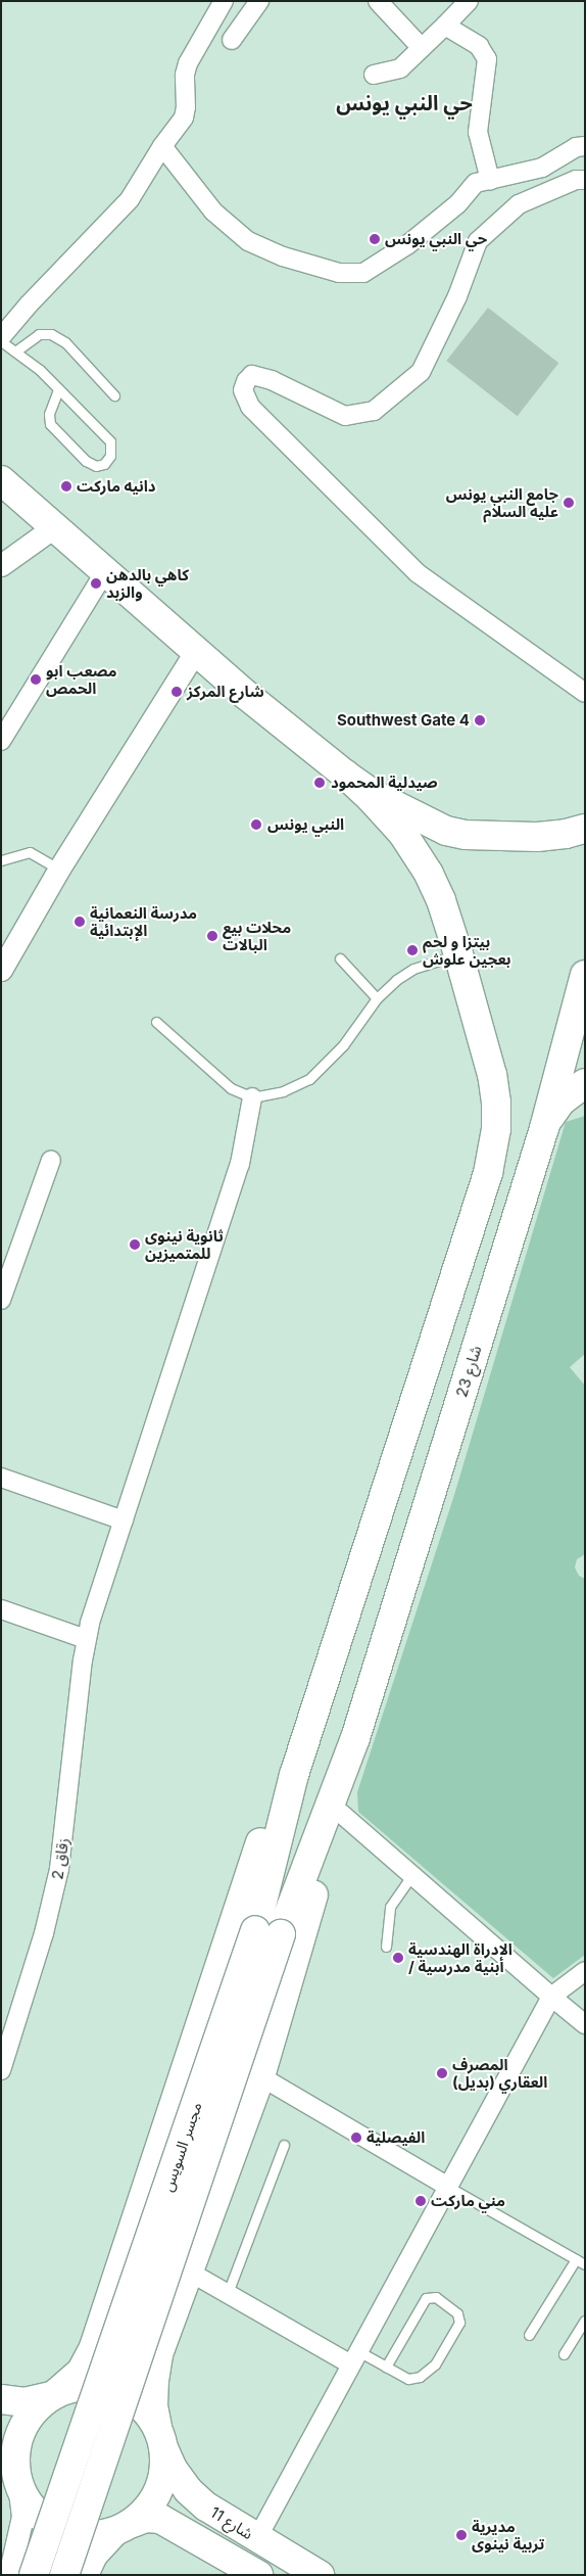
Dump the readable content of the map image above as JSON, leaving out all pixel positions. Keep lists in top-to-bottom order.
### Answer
{
  "streets": {
    "main road": ["شارع 23", "مجسر السويس", "شارع 11"],
    "street": ["زقاق 2"]
  },
  "crossings": [
    ["شارع 23", "مجسر السويس"]
  ],
  "districts": ["حي النبي يونس"],
  "places": [
    "حي النبي يونس",
    "دانيه ماركت",
    "جامع النبي يونس عليه السلام",
    "كاهي بالدهن والزبد",
    "مصعب ابو الحمص",
    "شارع المركز",
    "Southwest Gate 4",
    "صيدلية المحمود",
    "النبي يونس",
    "مدرسة النعمانية الإبتدائية",
    "محلات بيع البالات",
    "بيتزا و لحم بعجين علوش",
    "ثانوية نينوى للمتميزين",
    "الادراة الهندسية / أبنية مدرسية",
    "المصرف العقاري (بديل)",
    "الفيصلية",
    "مني ماركت",
    "مديرية تربية نينوى"
  ]
}
